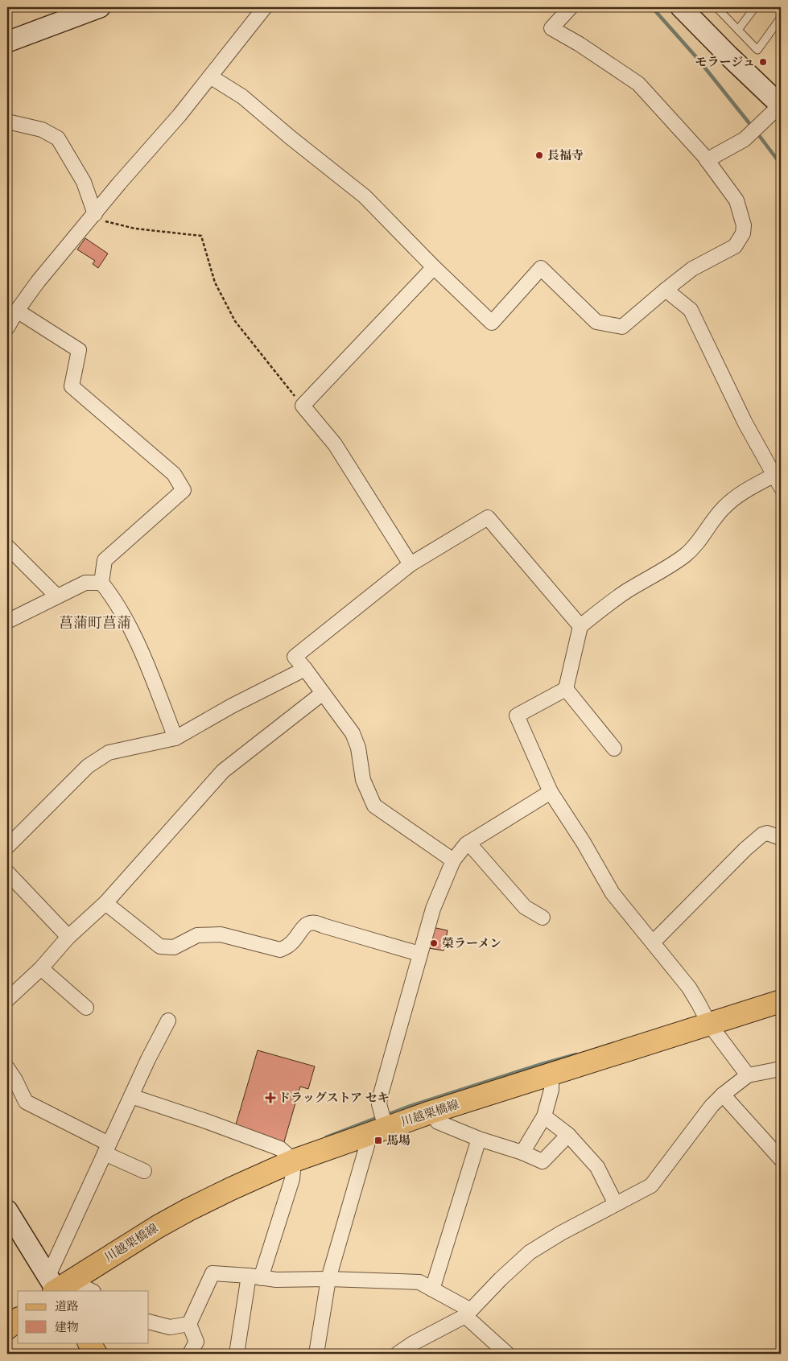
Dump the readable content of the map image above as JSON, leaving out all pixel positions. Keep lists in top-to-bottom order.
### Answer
{
  "streets": {
    "main road": ["川越栗橋線"]
  },
  "districts": ["菖蒲町菖蒲"],
  "places": {
    "other": ["モラージュ", "長福寺", "榮ラーメン"],
    "health": ["ドラッグストア セキ"],
    "transit": ["馬場"]
  },
  "legend": ["道路", "建物"]
}
